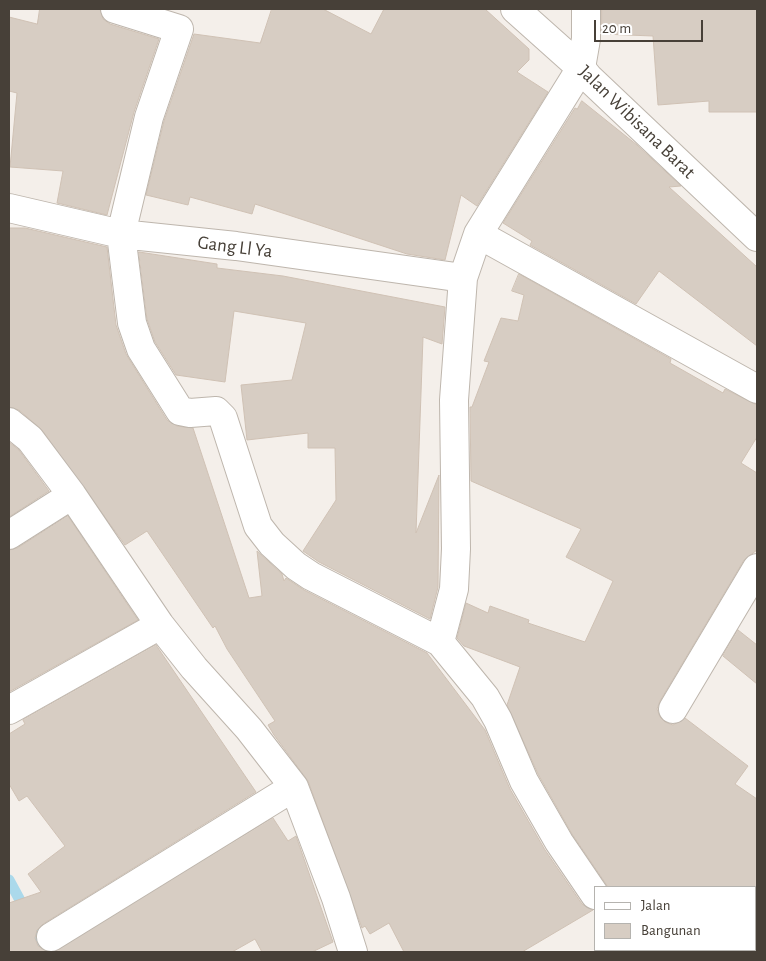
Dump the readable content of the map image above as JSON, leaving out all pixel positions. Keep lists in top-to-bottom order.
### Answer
{
  "streets": {
    "street": ["Jalan Wibisana Barat", "Gang Ll Ya"]
  },
  "legend": ["Jalan", "Bangunan"],
  "scale_bar": "20 m"
}
